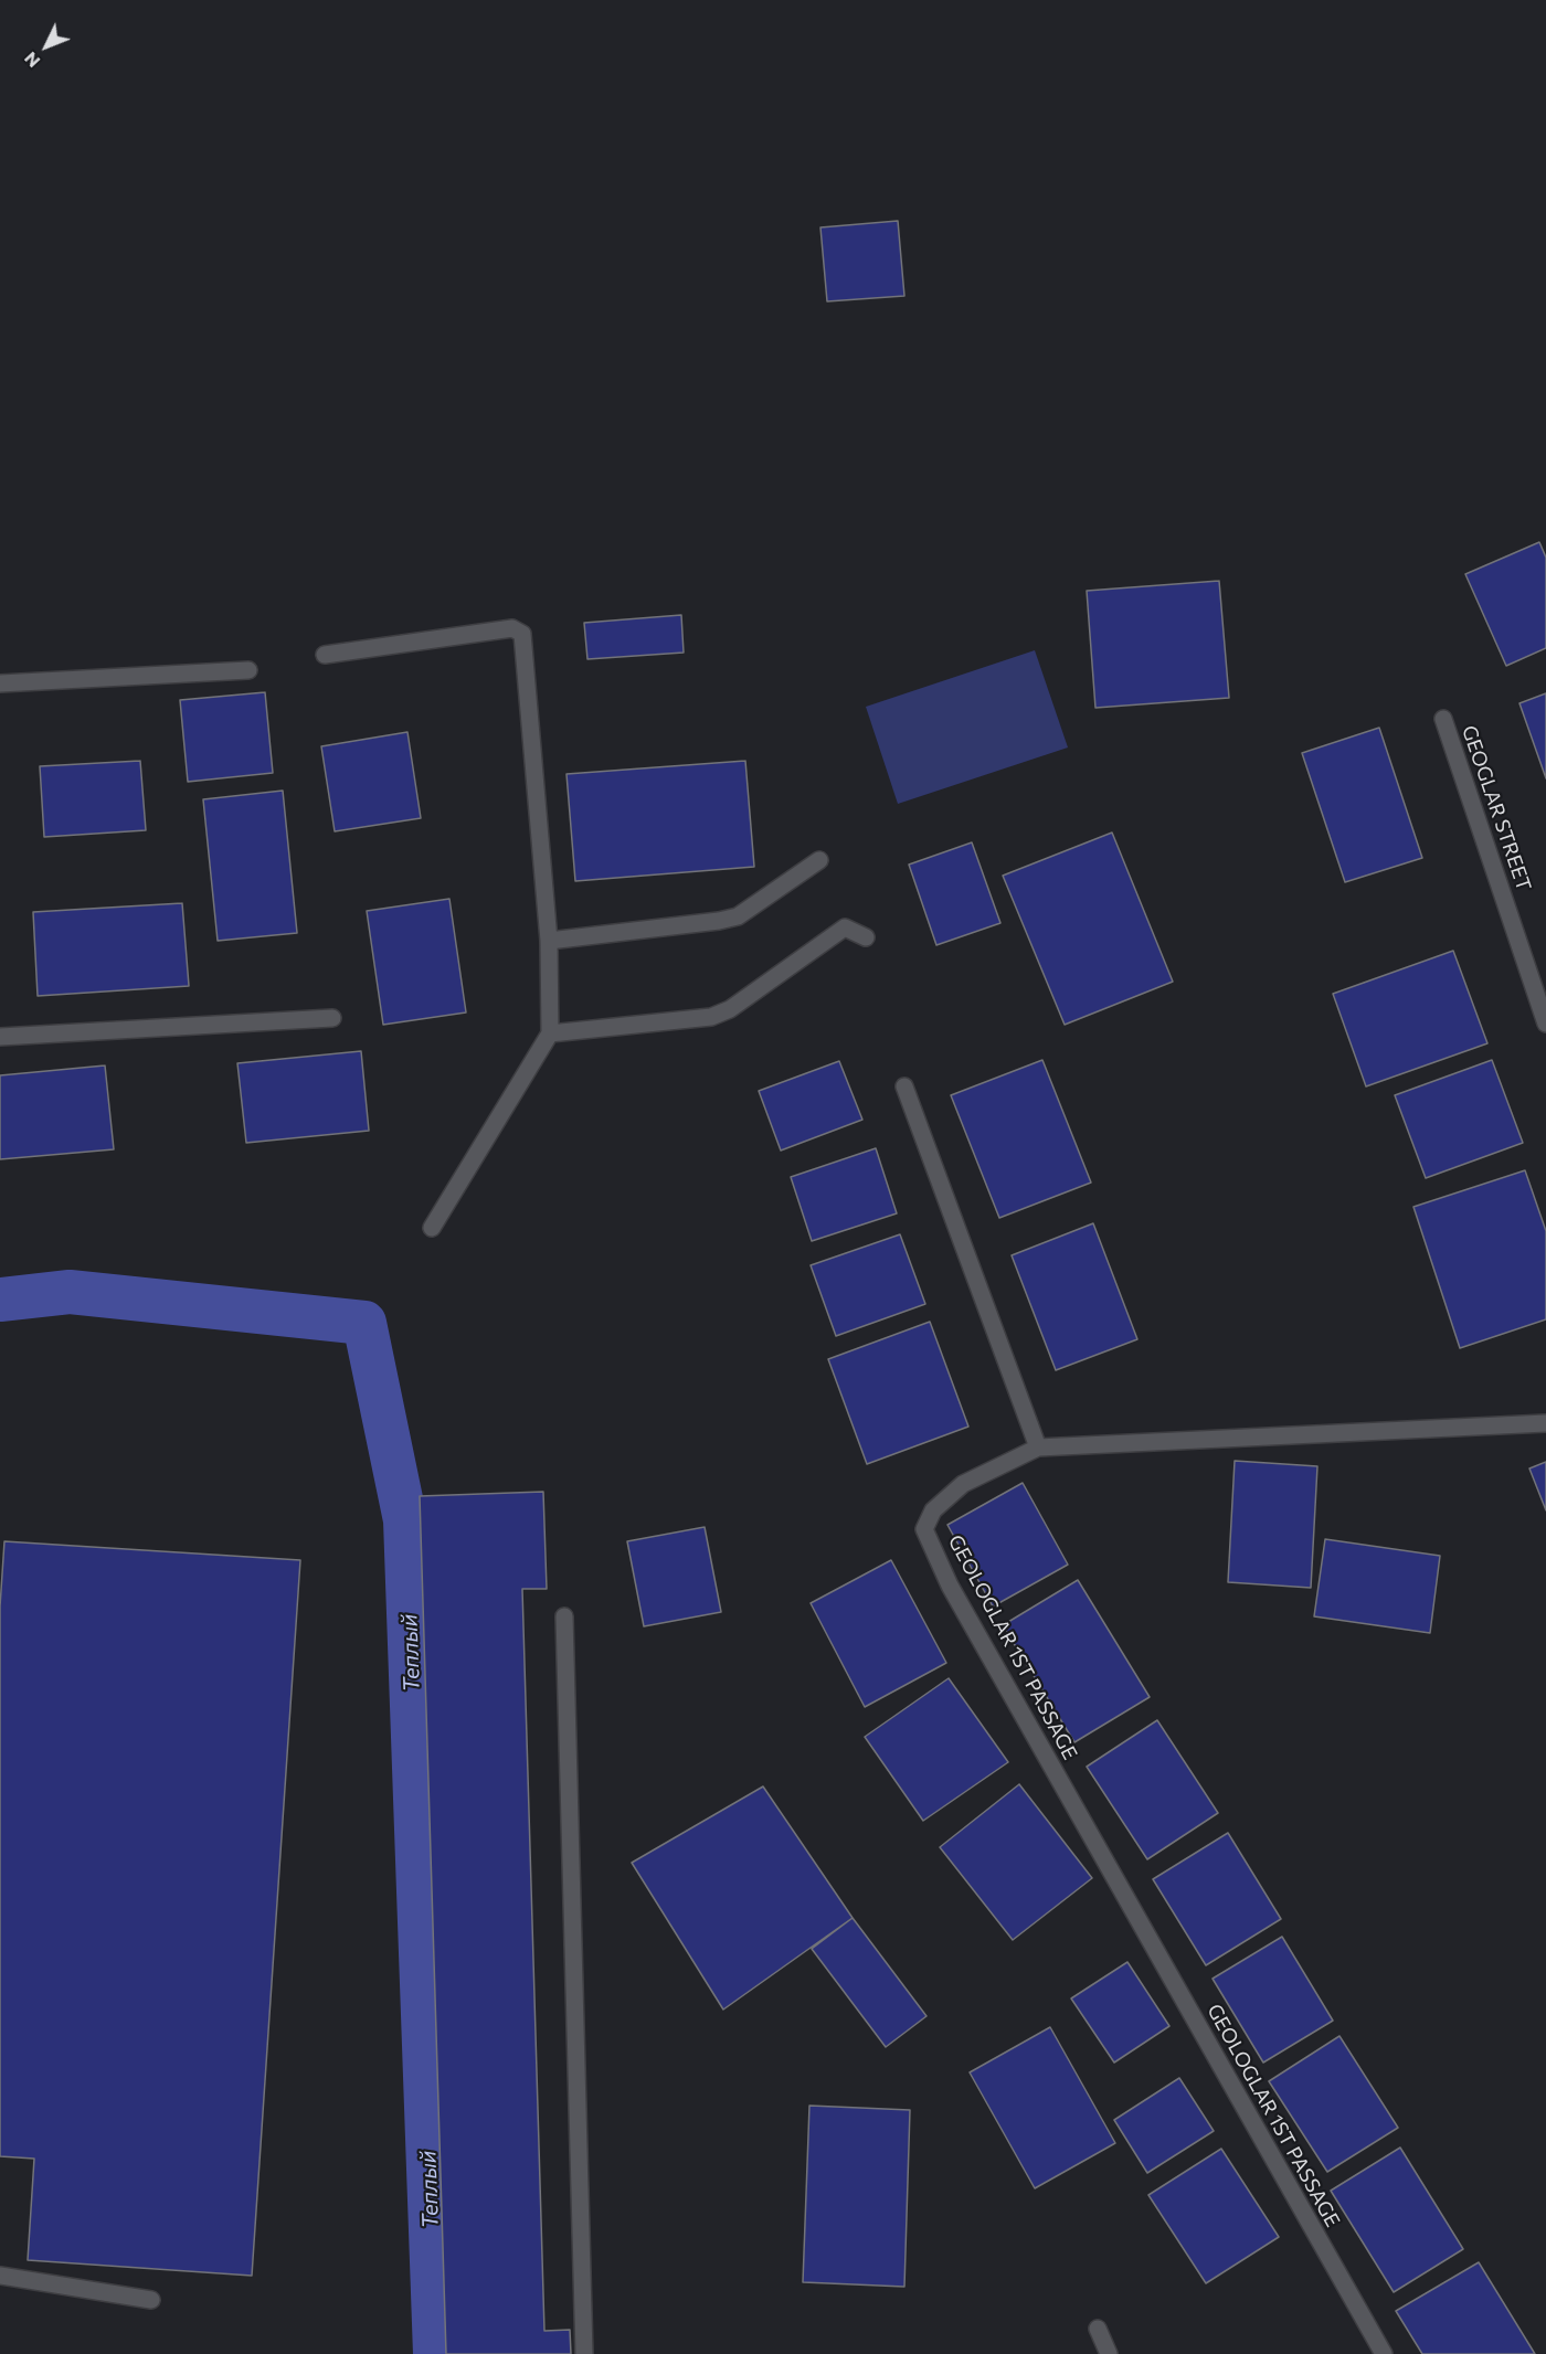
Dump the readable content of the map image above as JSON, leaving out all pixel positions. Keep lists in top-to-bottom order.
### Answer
{
  "streets": {
    "street": ["GEOGLAR STREET", "GEOLOGLAR 1ST PASSAGE"]
  },
  "water": ["Теплый"],
  "north": "bottom left"
}
